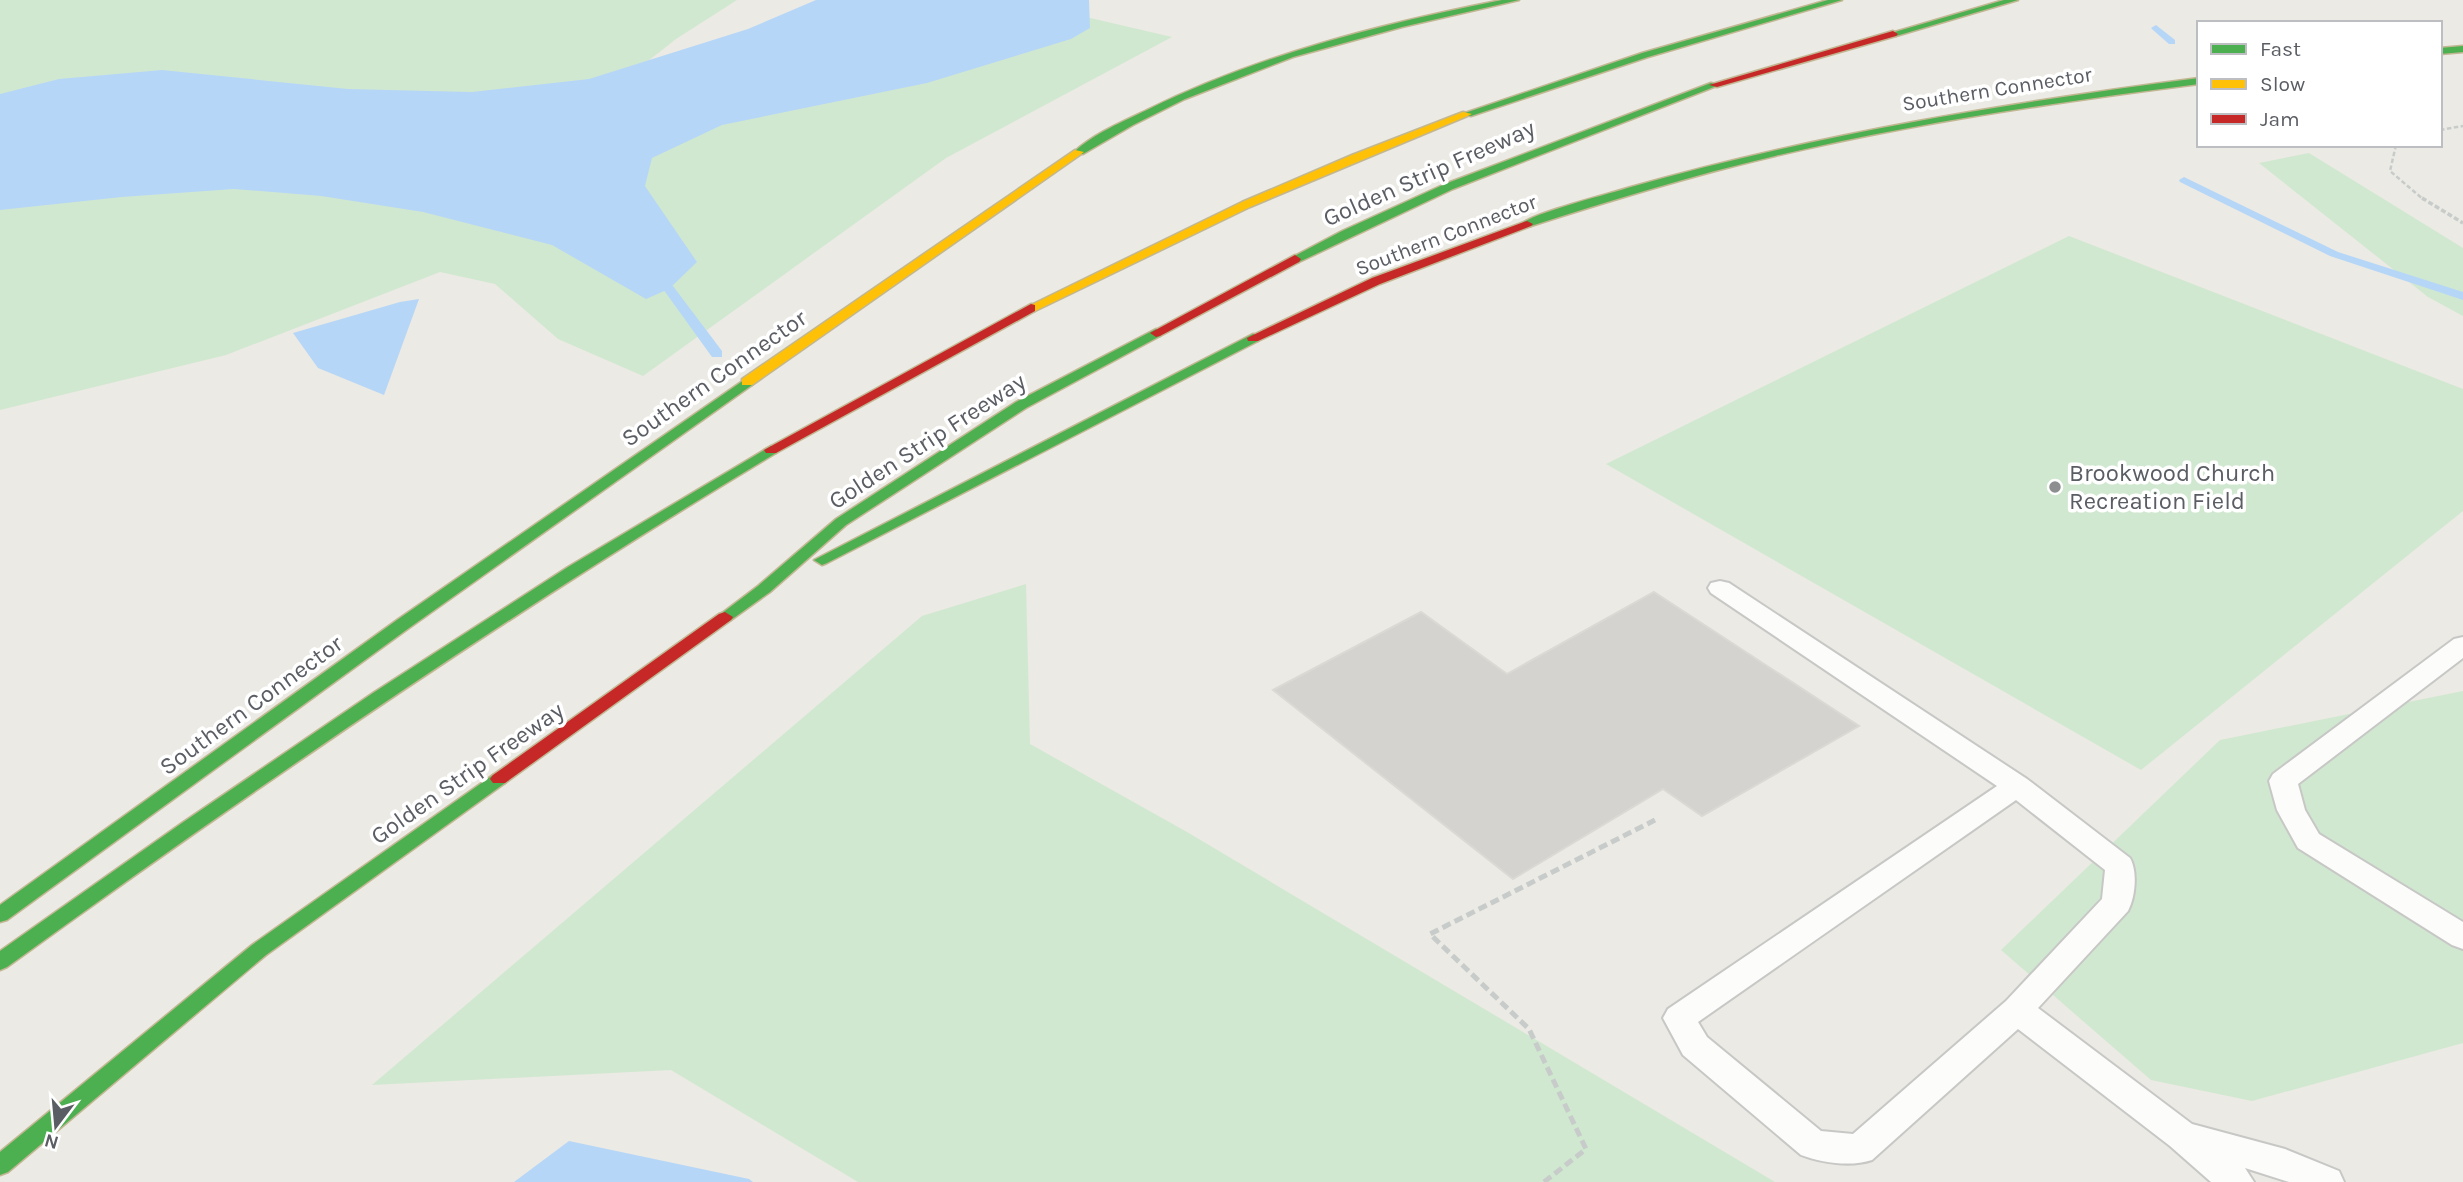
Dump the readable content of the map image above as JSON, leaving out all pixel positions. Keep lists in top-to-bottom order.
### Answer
{
  "streets": {
    "highway": ["Southern Connector", "Golden Strip Freeway"]
  },
  "crossings": [
    ["Southern Connector", "Golden Strip Freeway"]
  ],
  "places": ["Brookwood Church Recreation Field"],
  "legend": ["Fast", "Slow", "Jam"],
  "north": "bottom"
}
